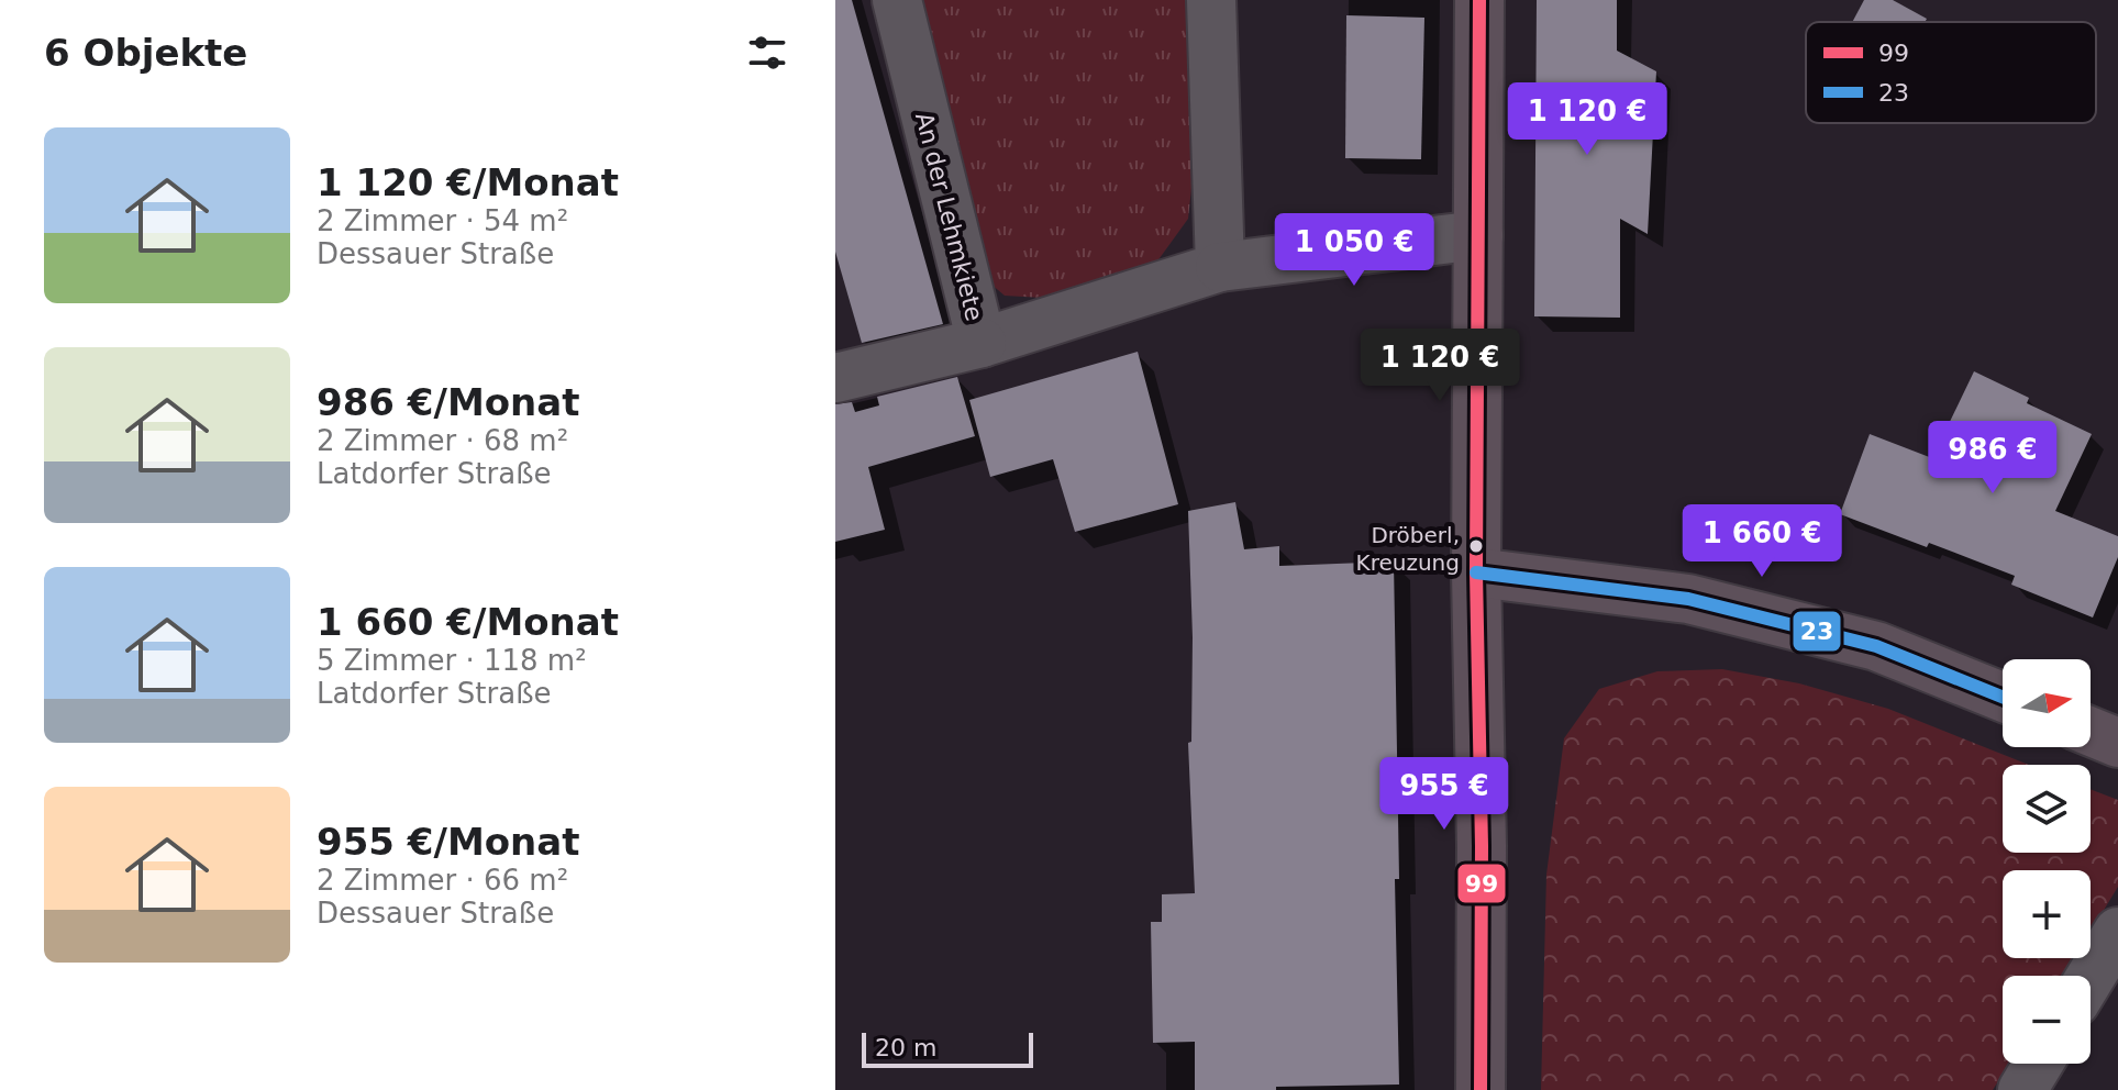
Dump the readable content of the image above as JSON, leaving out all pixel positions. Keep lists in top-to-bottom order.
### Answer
{
  "streets": {
    "street": ["An der Lehmkiete"]
  },
  "places": ["Dröberl, Kreuzung"],
  "lines": ["transit line 99", "transit line 23"],
  "legend": ["99", "23"],
  "scale_bar": "20 m",
  "north": "right",
  "page": {
    "heading": "6 Objekte",
    "price": [
      "1 120 €",
      "1 050 €",
      "1 120 €",
      "986 €",
      "1 660 €",
      "955 €"
    ],
    "list": [
      {
        "name": "1 120 €/Monat",
        "note": "2 Zimmer · 54 m² · Dessauer Straße"
      },
      {
        "name": "986 €/Monat",
        "note": "2 Zimmer · 68 m² · Latdorfer Straße"
      },
      {
        "name": "1 660 €/Monat",
        "note": "5 Zimmer · 118 m² · Latdorfer Straße"
      },
      {
        "name": "955 €/Monat",
        "note": "2 Zimmer · 66 m² · Dessauer Straße"
      }
    ],
    "map_buttons": ["+", "−"],
    "scale": "20 m"
  }
}
